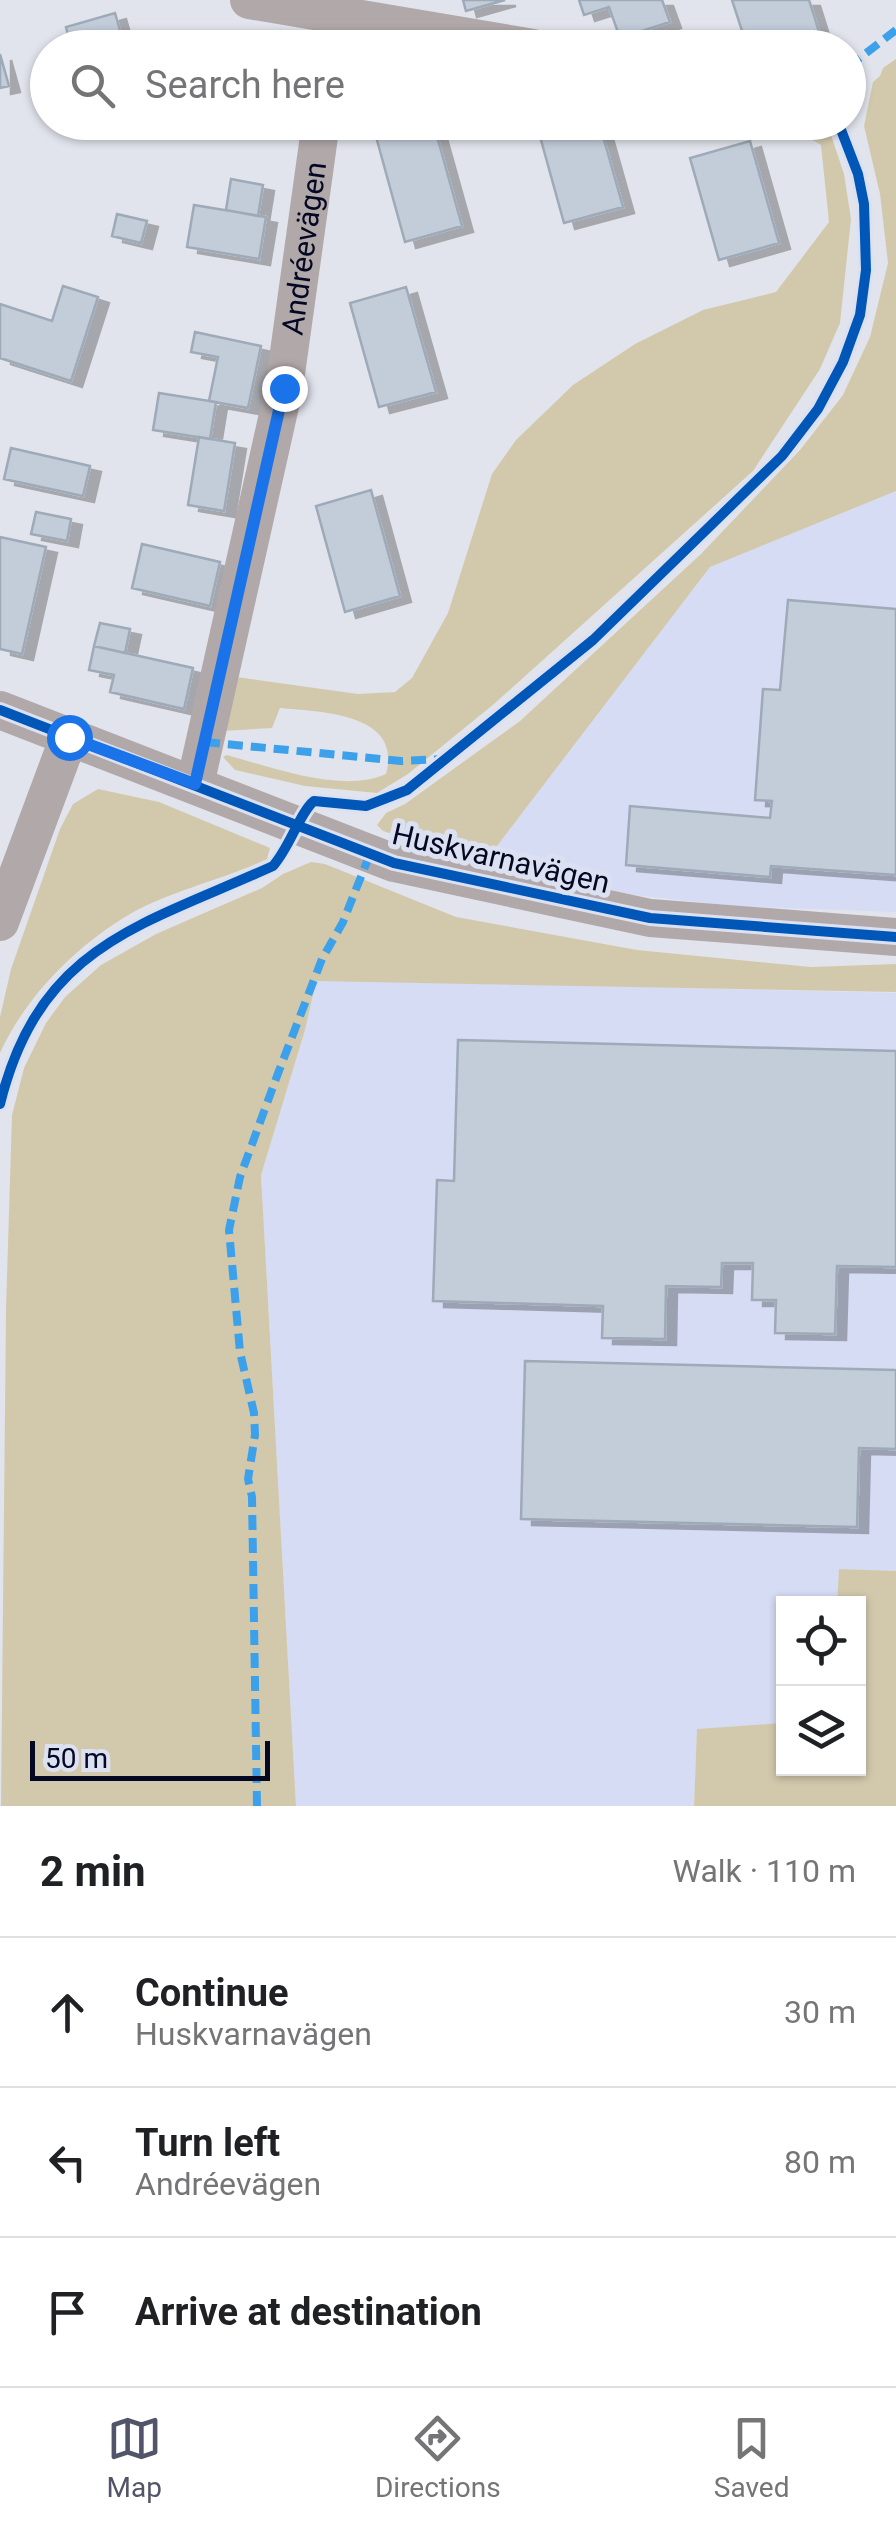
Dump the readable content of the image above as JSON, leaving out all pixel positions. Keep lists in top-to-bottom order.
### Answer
{
  "streets": {
    "street": ["Andréevägen", "Huskvarnavägen"]
  },
  "crossings": [
    ["Andréevägen", "Huskvarnavägen"]
  ],
  "scale_bar": "50 m",
  "page": {
    "search": "Search here",
    "scale": "50 m",
    "heading": ["2 min", "Walk · 110 m"],
    "list": [
      ["Continue", "Huskvarnavägen", "30 m"],
      ["Turn left", "Andréevägen", "80 m"],
      "Arrive at destination"
    ],
    "nav": ["Map", "Directions", "Saved"]
  }
}
